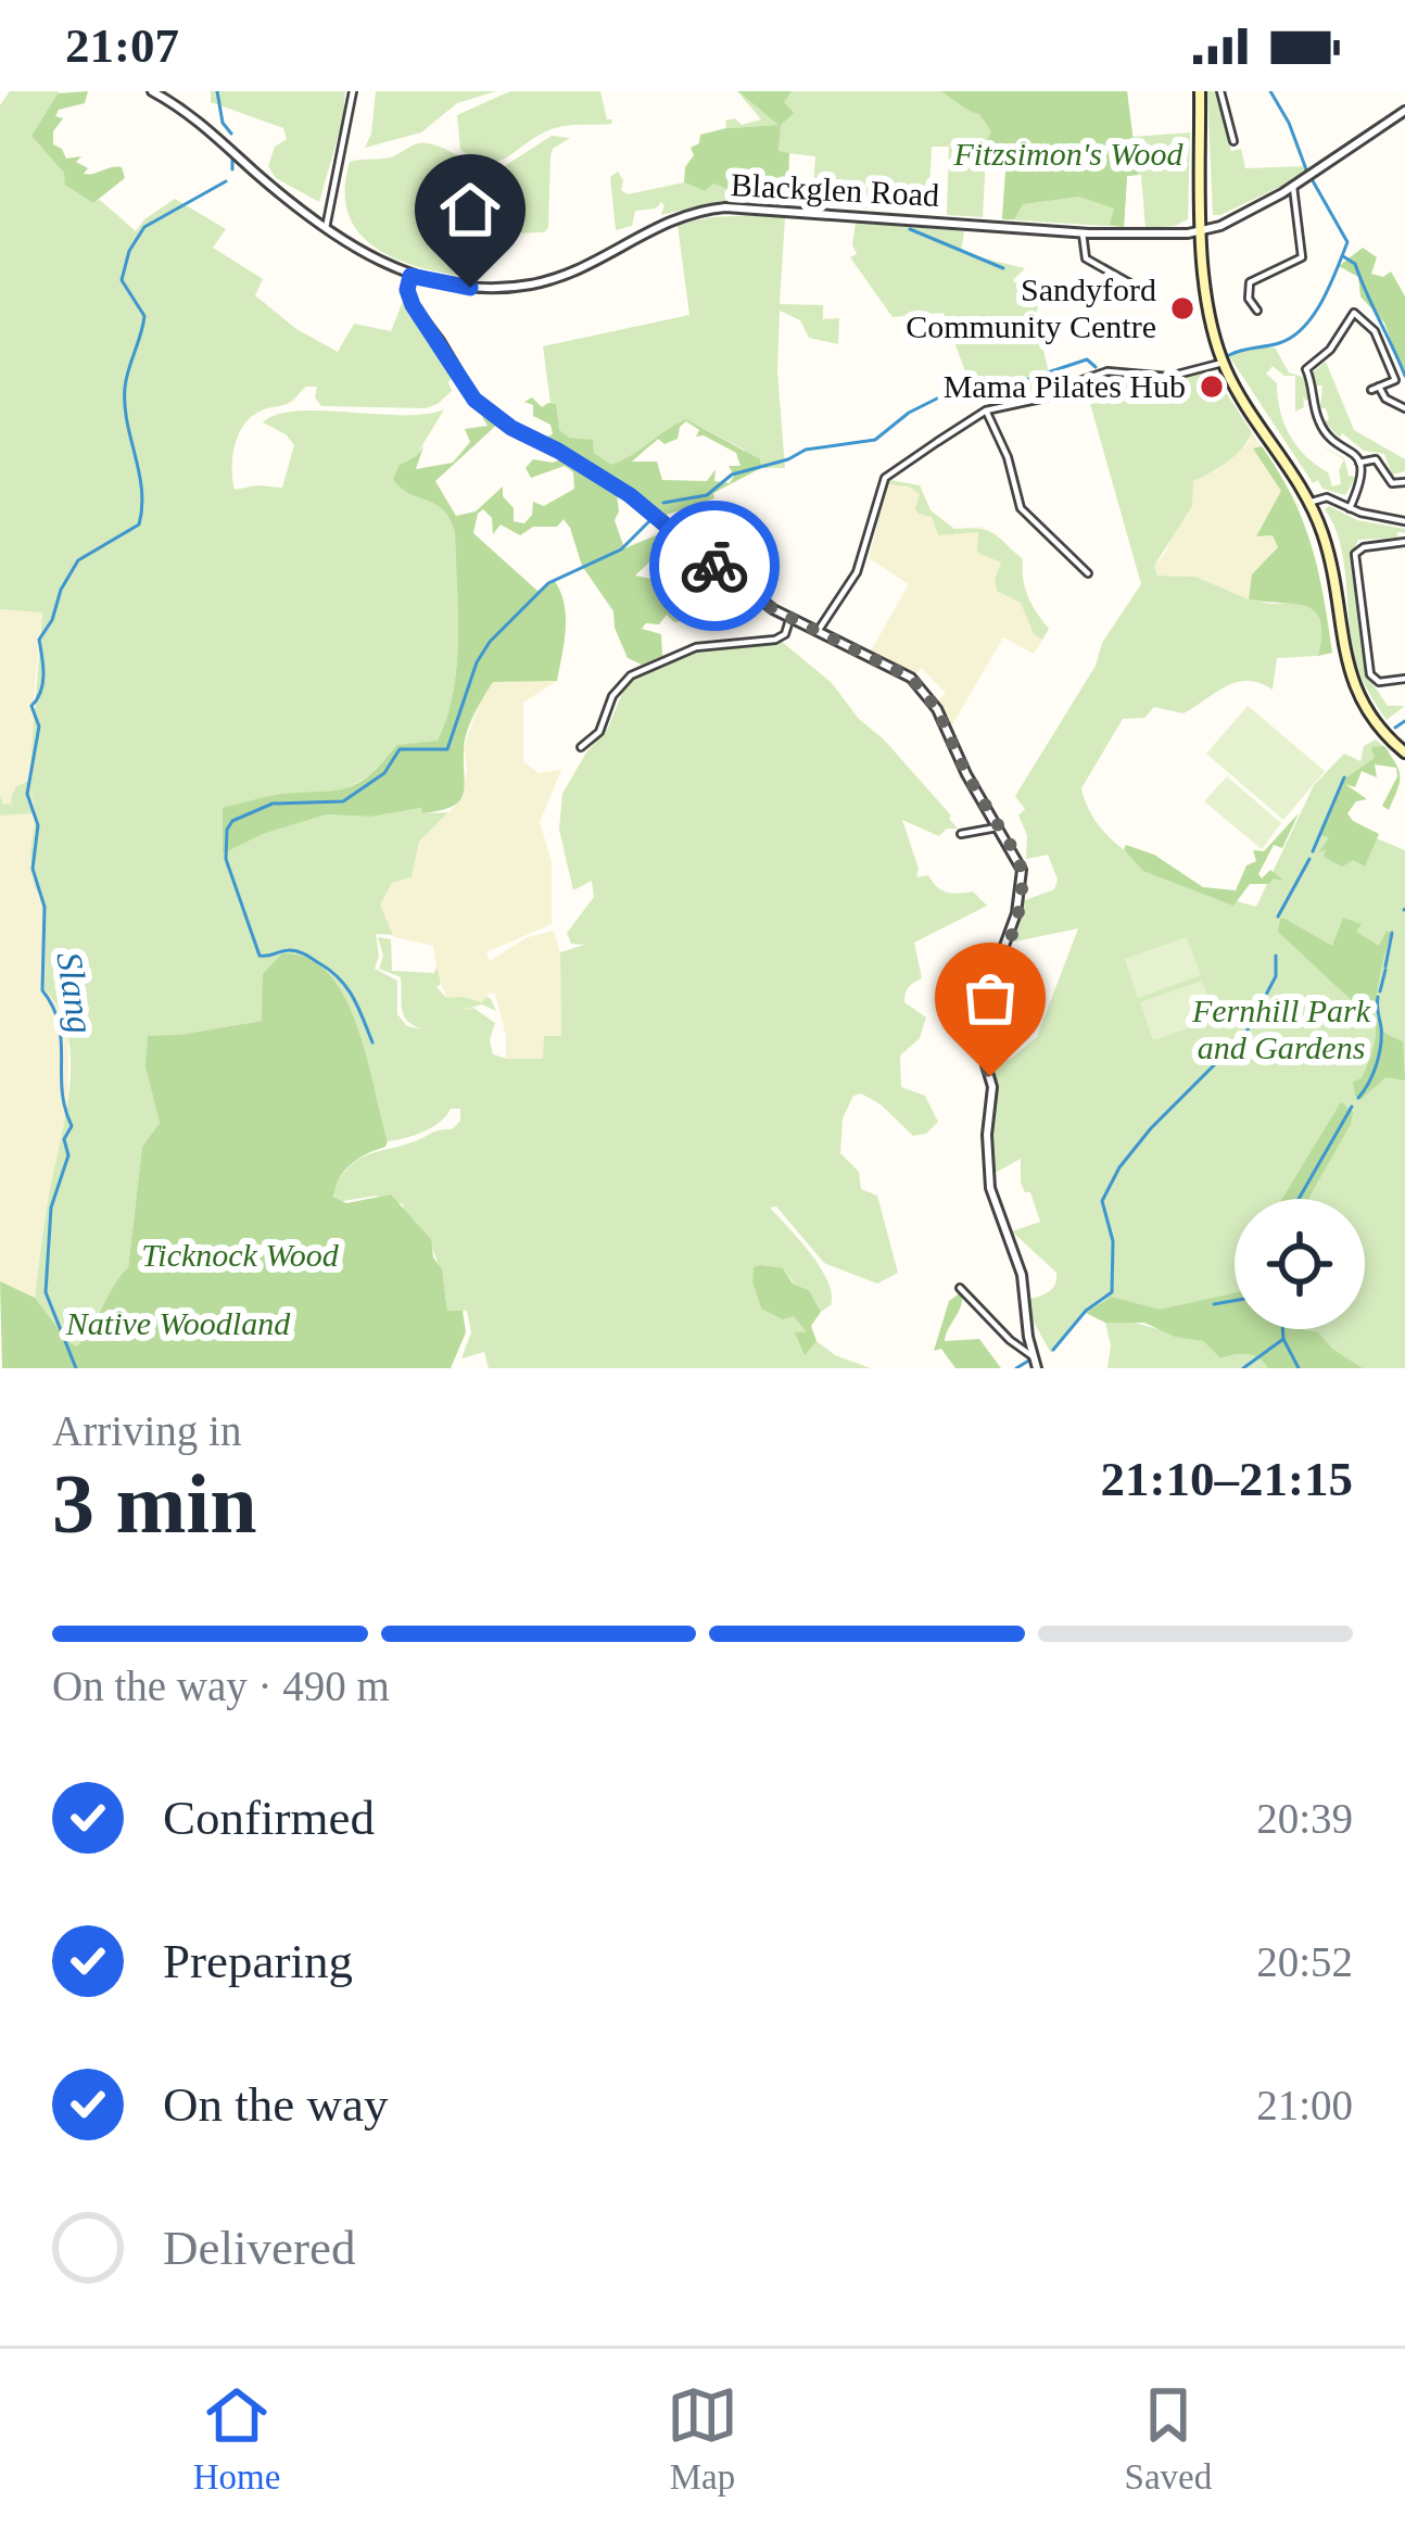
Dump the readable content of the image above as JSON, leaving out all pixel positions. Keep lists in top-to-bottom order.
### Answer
{
  "streets": {
    "street": ["Blackglen Road"]
  },
  "water": ["Slang"],
  "parks": [
    "Fitzsimon's Wood",
    "Fernhill Park and Gardens",
    "Ticknock Wood",
    "Native Woodland"
  ],
  "places": ["Sandyford Community Centre", "Mama Pilates Hub"],
  "page": {
    "status": "21:07",
    "heading": ["3 min", "Arriving in", "21:10–21:15"],
    "bar": "On the way · 490 m",
    "list": [
      ["Confirmed", "20:39"],
      ["Preparing", "20:52"],
      ["On the way", "21:00"],
      "Delivered"
    ],
    "tabs": ["Home", "Map", "Saved"]
  }
}
